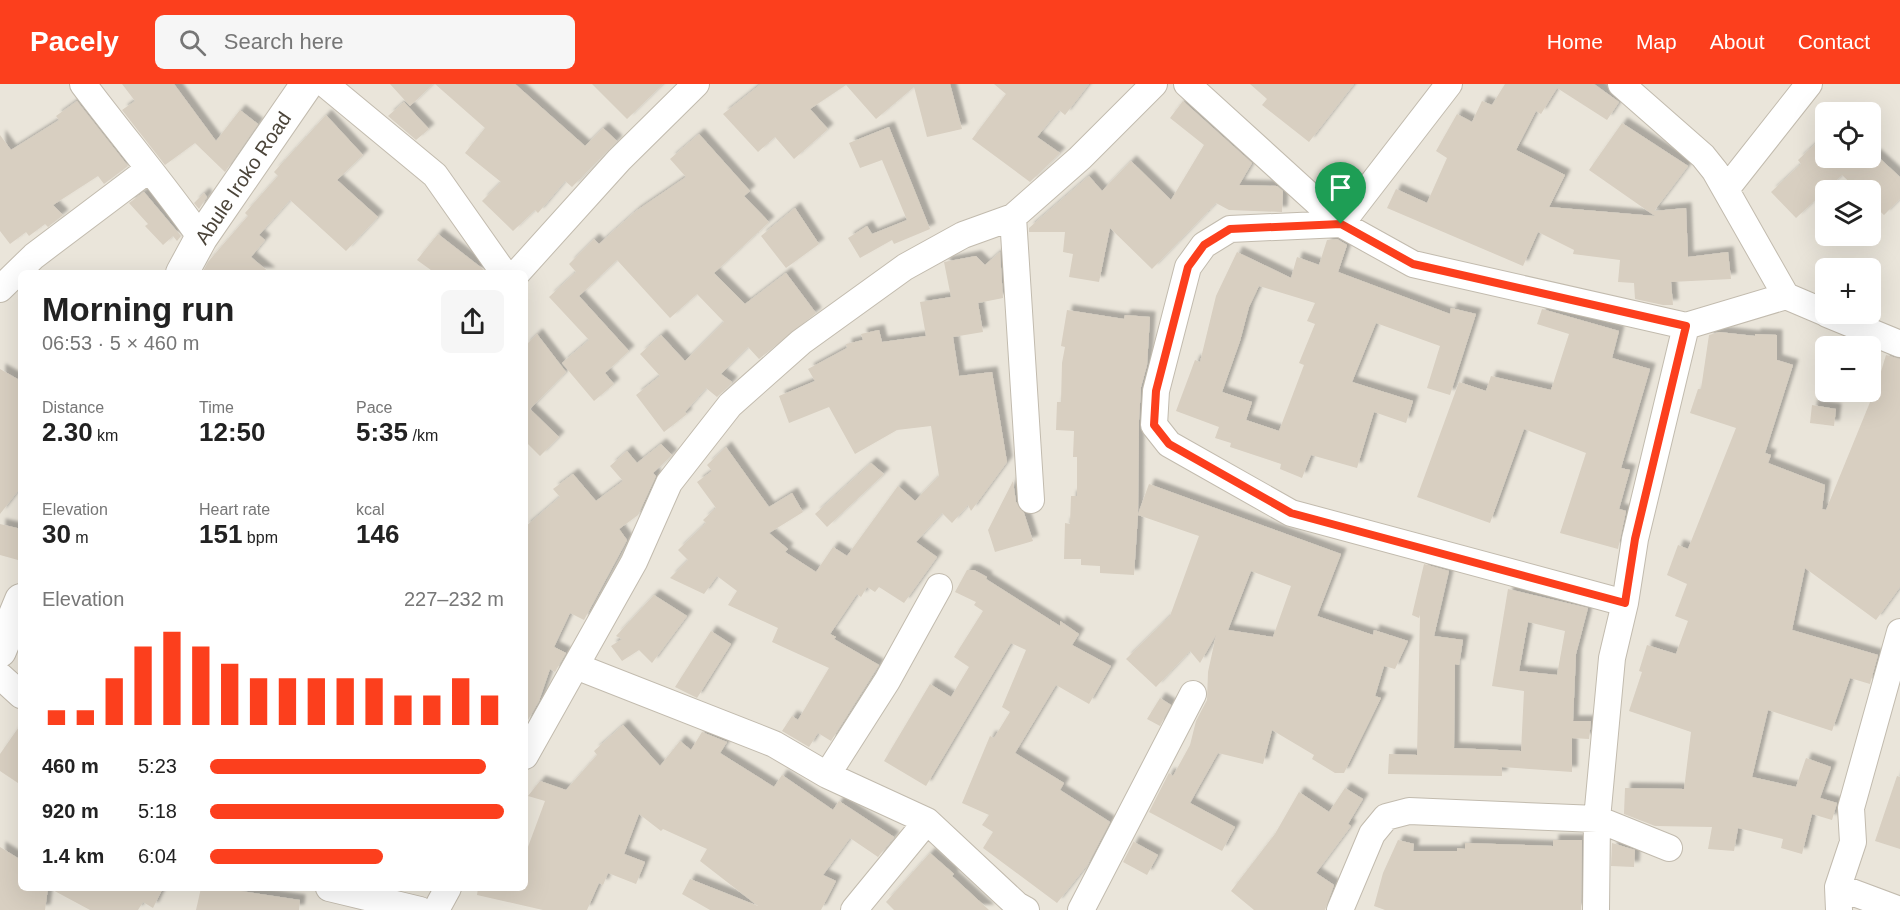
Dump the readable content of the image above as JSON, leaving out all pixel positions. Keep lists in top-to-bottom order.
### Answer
{
  "streets": {
    "street": ["Abule Iroko Road"]
  },
  "page": {
    "header": "Pacely",
    "search": "Search here",
    "nav": [
      "Home",
      "Map",
      "About",
      "Contact"
    ],
    "map_buttons": ["+", "−"],
    "heading": ["Morning run", "06:53 · 5 × 460 m"],
    "stats": [
      ["Distance", "2.30 km"],
      ["Time", "12:50"],
      ["Pace", "5:35 /km"],
      ["Elevation", "30 m"],
      ["Heart rate", "151 bpm"],
      ["kcal", "146"]
    ],
    "chart": ["Elevation", "227–232 m"],
    "list": [
      {
        "name": "460 m",
        "note": "5:23"
      },
      {
        "name": "920 m",
        "note": "5:18"
      },
      {
        "name": "1.4 km",
        "note": "6:04"
      }
    ]
  }
}
